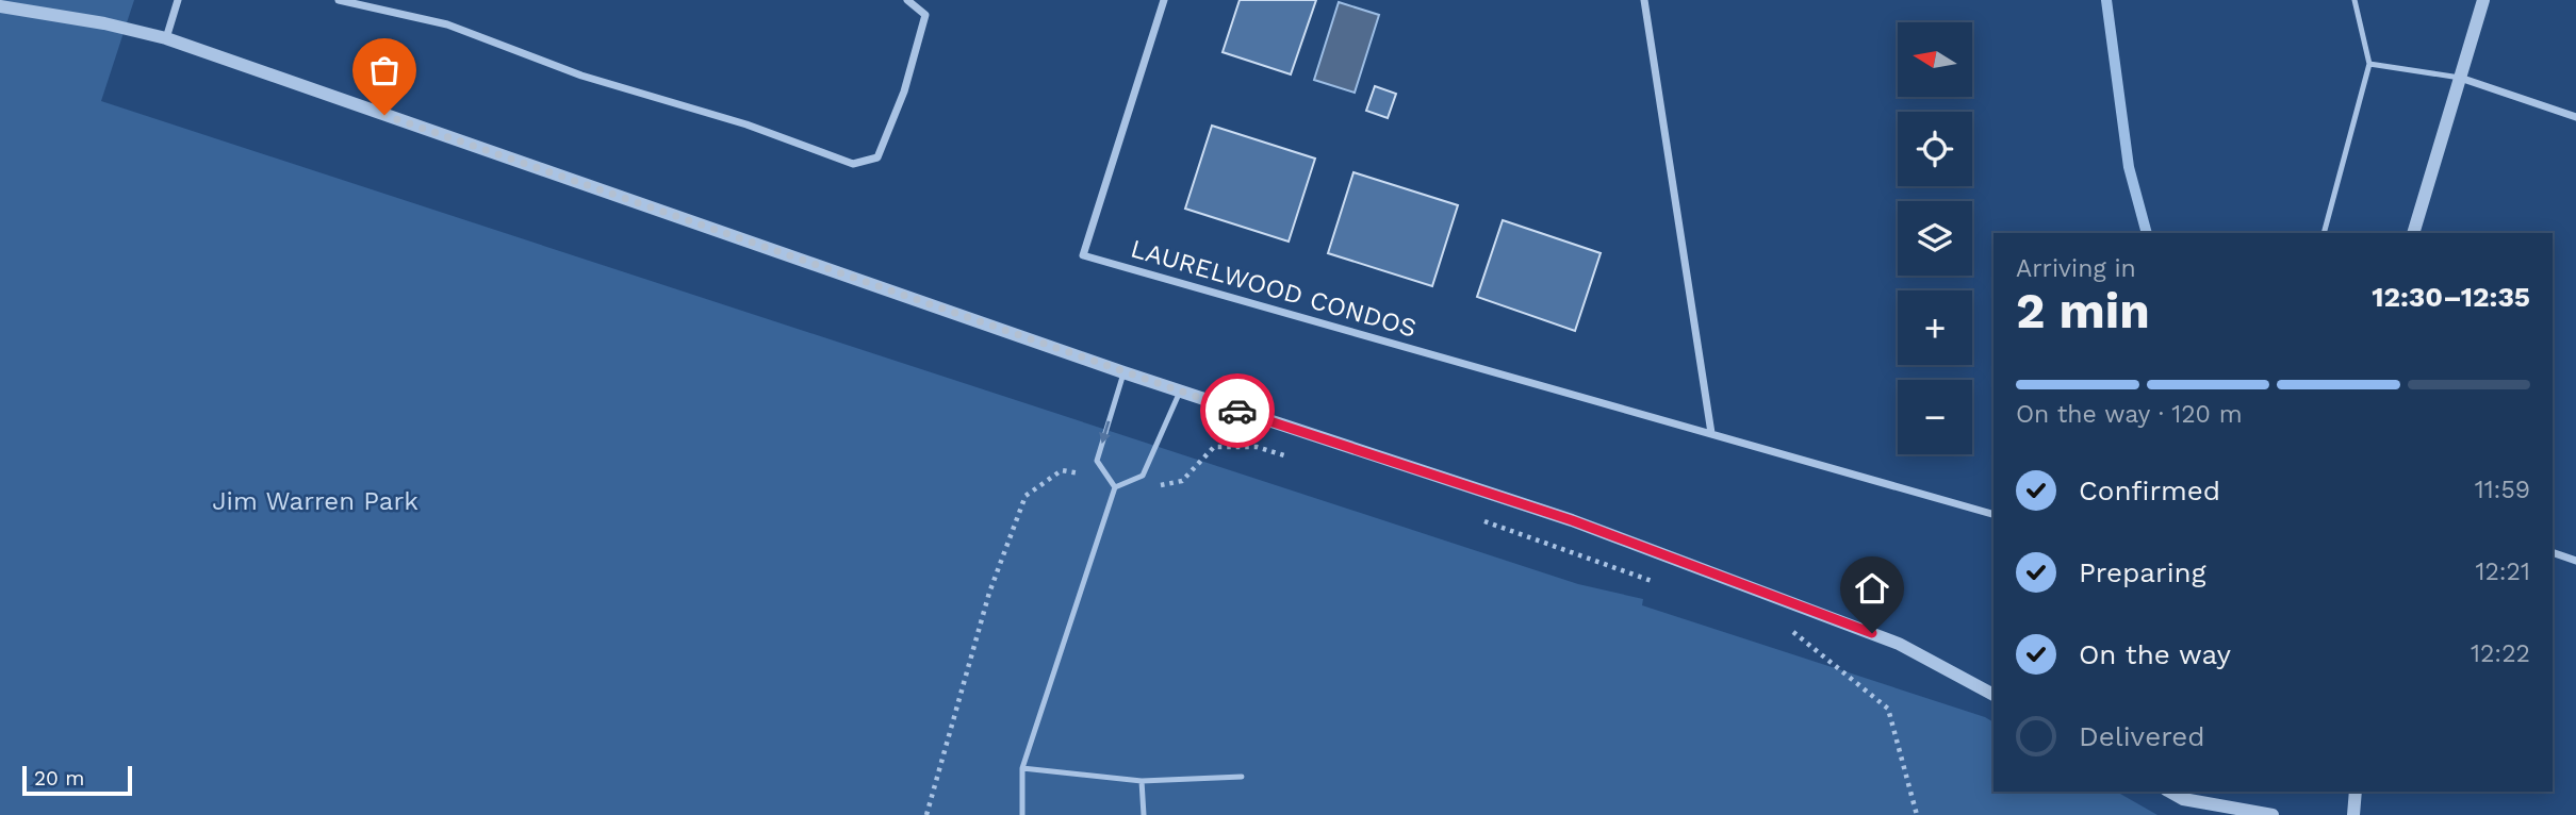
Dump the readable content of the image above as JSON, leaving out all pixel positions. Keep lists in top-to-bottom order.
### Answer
{
  "streets": {
    "street": ["LAURELWOOD CONDOS"]
  },
  "parks": ["Jim Warren Park"],
  "scale_bar": "20 m",
  "north": "left",
  "page": {
    "map_buttons": ["+", "−"],
    "heading": ["2 min", "Arriving in", "12:30–12:35"],
    "bar": "On the way · 120 m",
    "list": [
      ["Confirmed", "11:59"],
      ["Preparing", "12:21"],
      ["On the way", "12:22"],
      "Delivered"
    ],
    "scale": "20 m"
  }
}
